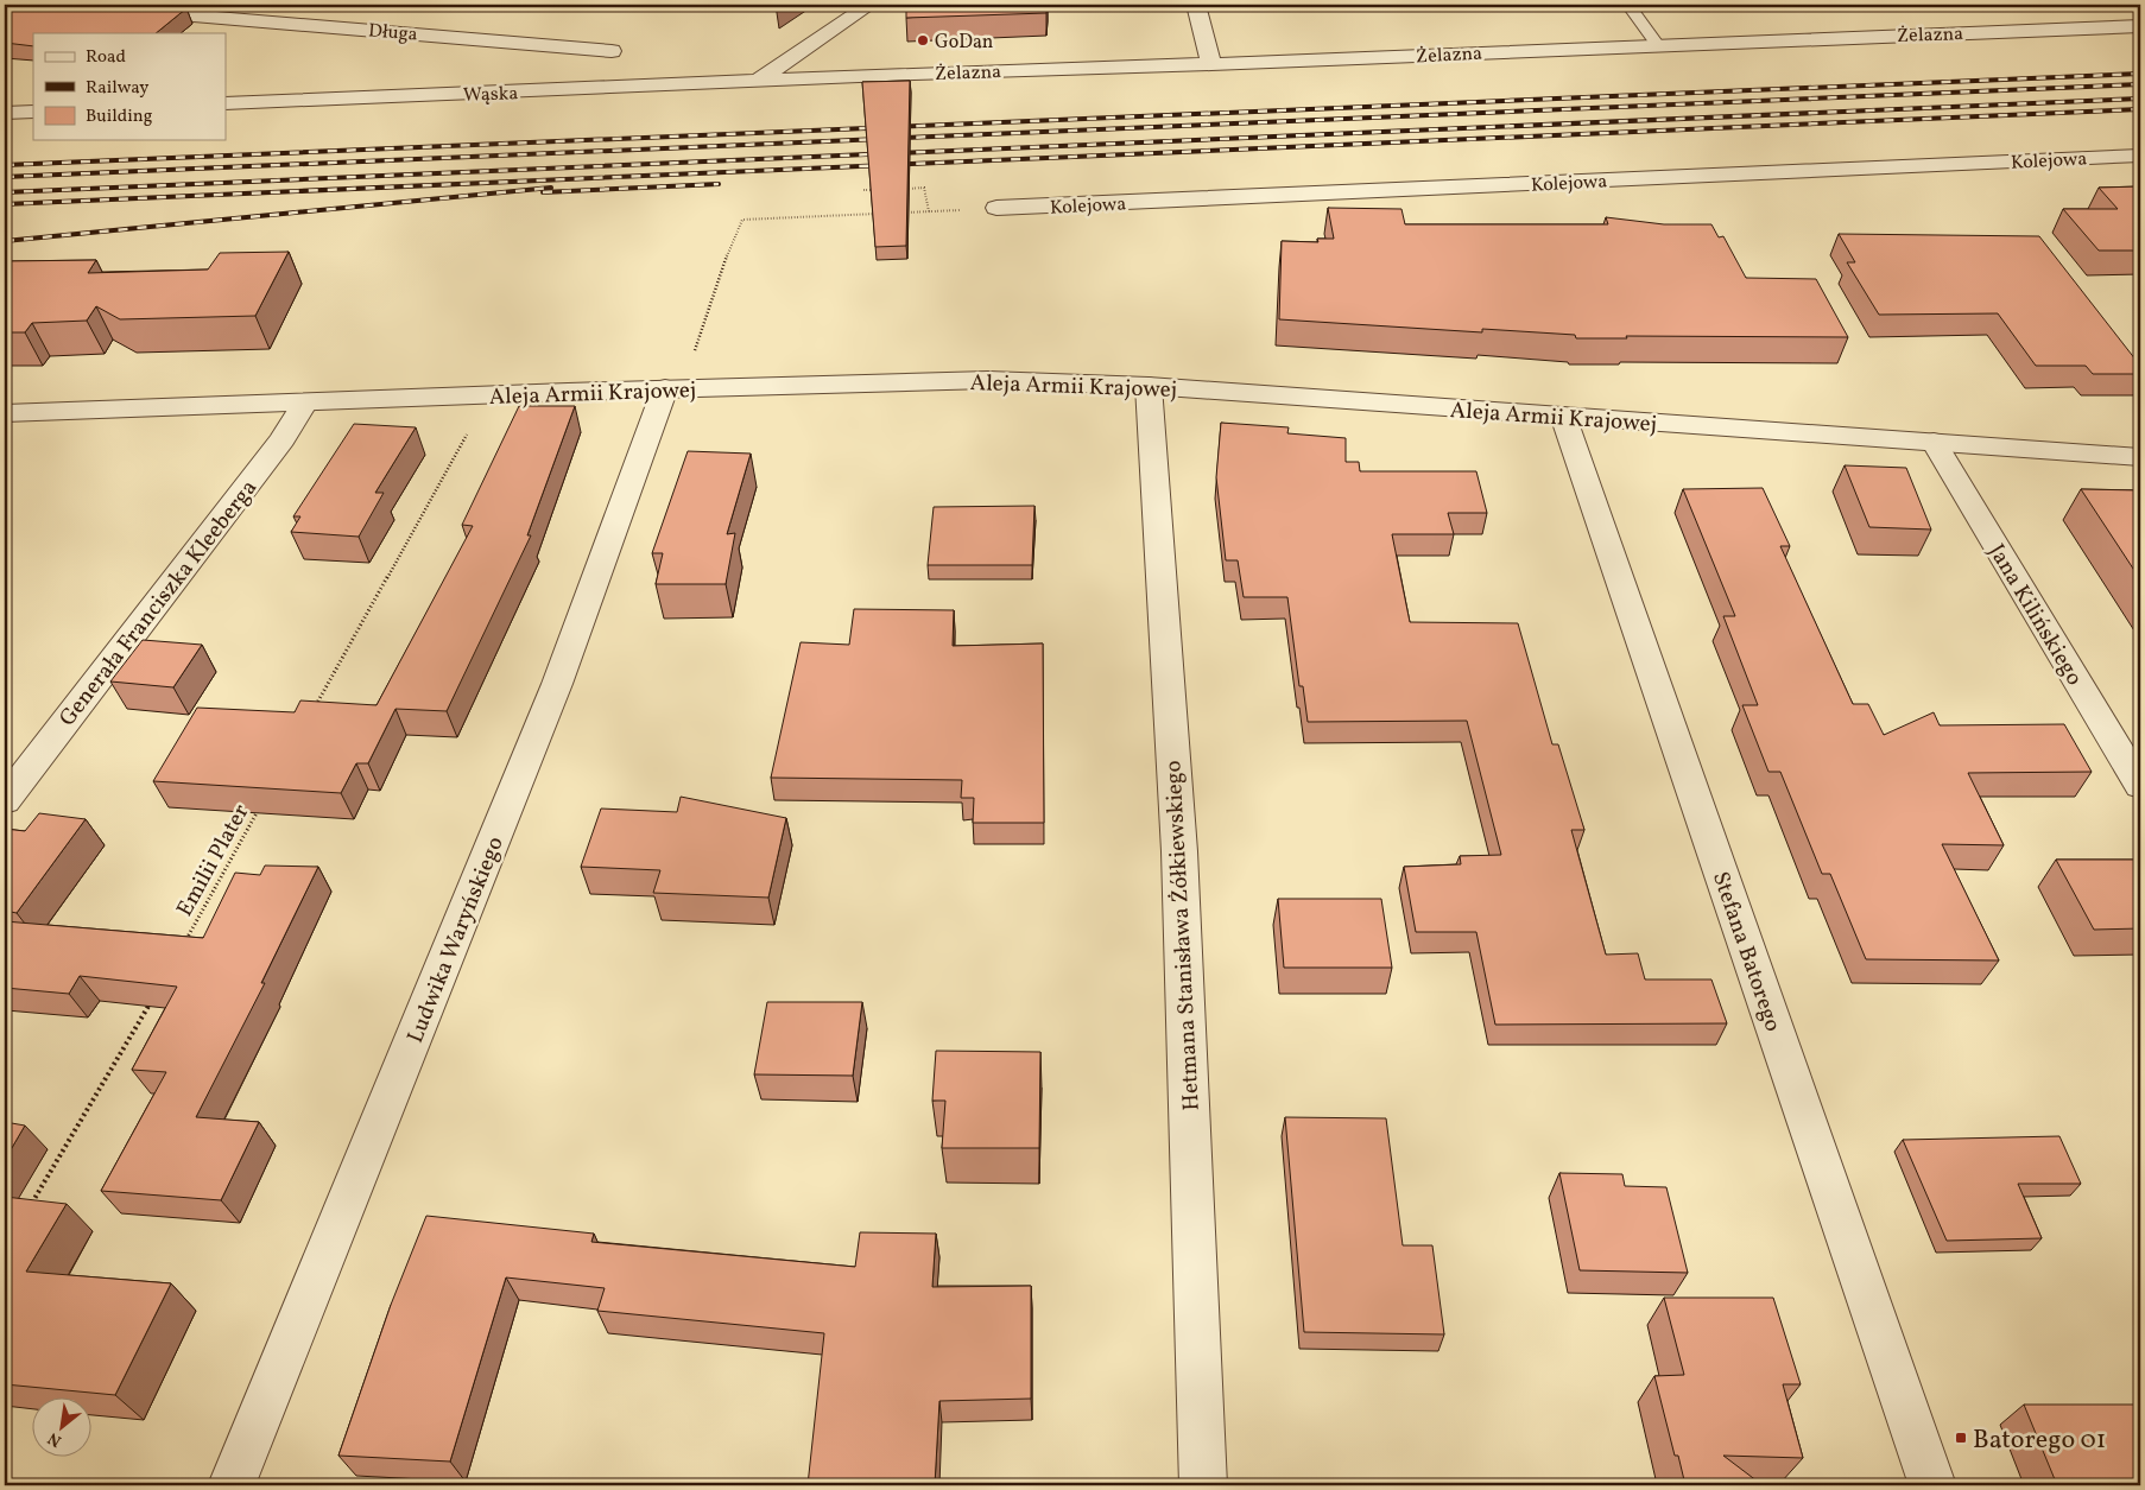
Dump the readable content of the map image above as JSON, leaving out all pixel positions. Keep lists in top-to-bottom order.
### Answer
{
  "streets": {
    "street": [
      "Długa",
      "Żelazna",
      "Wąska",
      "Kolejowa",
      "Aleja Armii Krajowej",
      "Generała Franciszka Kleeberga",
      "Jana Kilińskiego",
      "Hetmana Stanisława Żółkiewskiego",
      "Ludwika Waryńskiego",
      "Stefana Batorego"
    ],
    "path": ["Emilii Plater"]
  },
  "crossings": [
    ["Żelazna", "Wąska"],
    ["Aleja Armii Krajowej", "Generała Franciszka Kleeberga"],
    ["Aleja Armii Krajowej", "Jana Kilińskiego"],
    ["Aleja Armii Krajowej", "Hetmana Stanisława Żółkiewskiego"],
    ["Aleja Armii Krajowej", "Ludwika Waryńskiego"],
    ["Aleja Armii Krajowej", "Stefana Batorego"]
  ],
  "places": {
    "other": ["GoDan"],
    "transit": ["Batorego 01"]
  },
  "legend": ["Road", "Railway", "Building"],
  "north": "bottom left"
}
